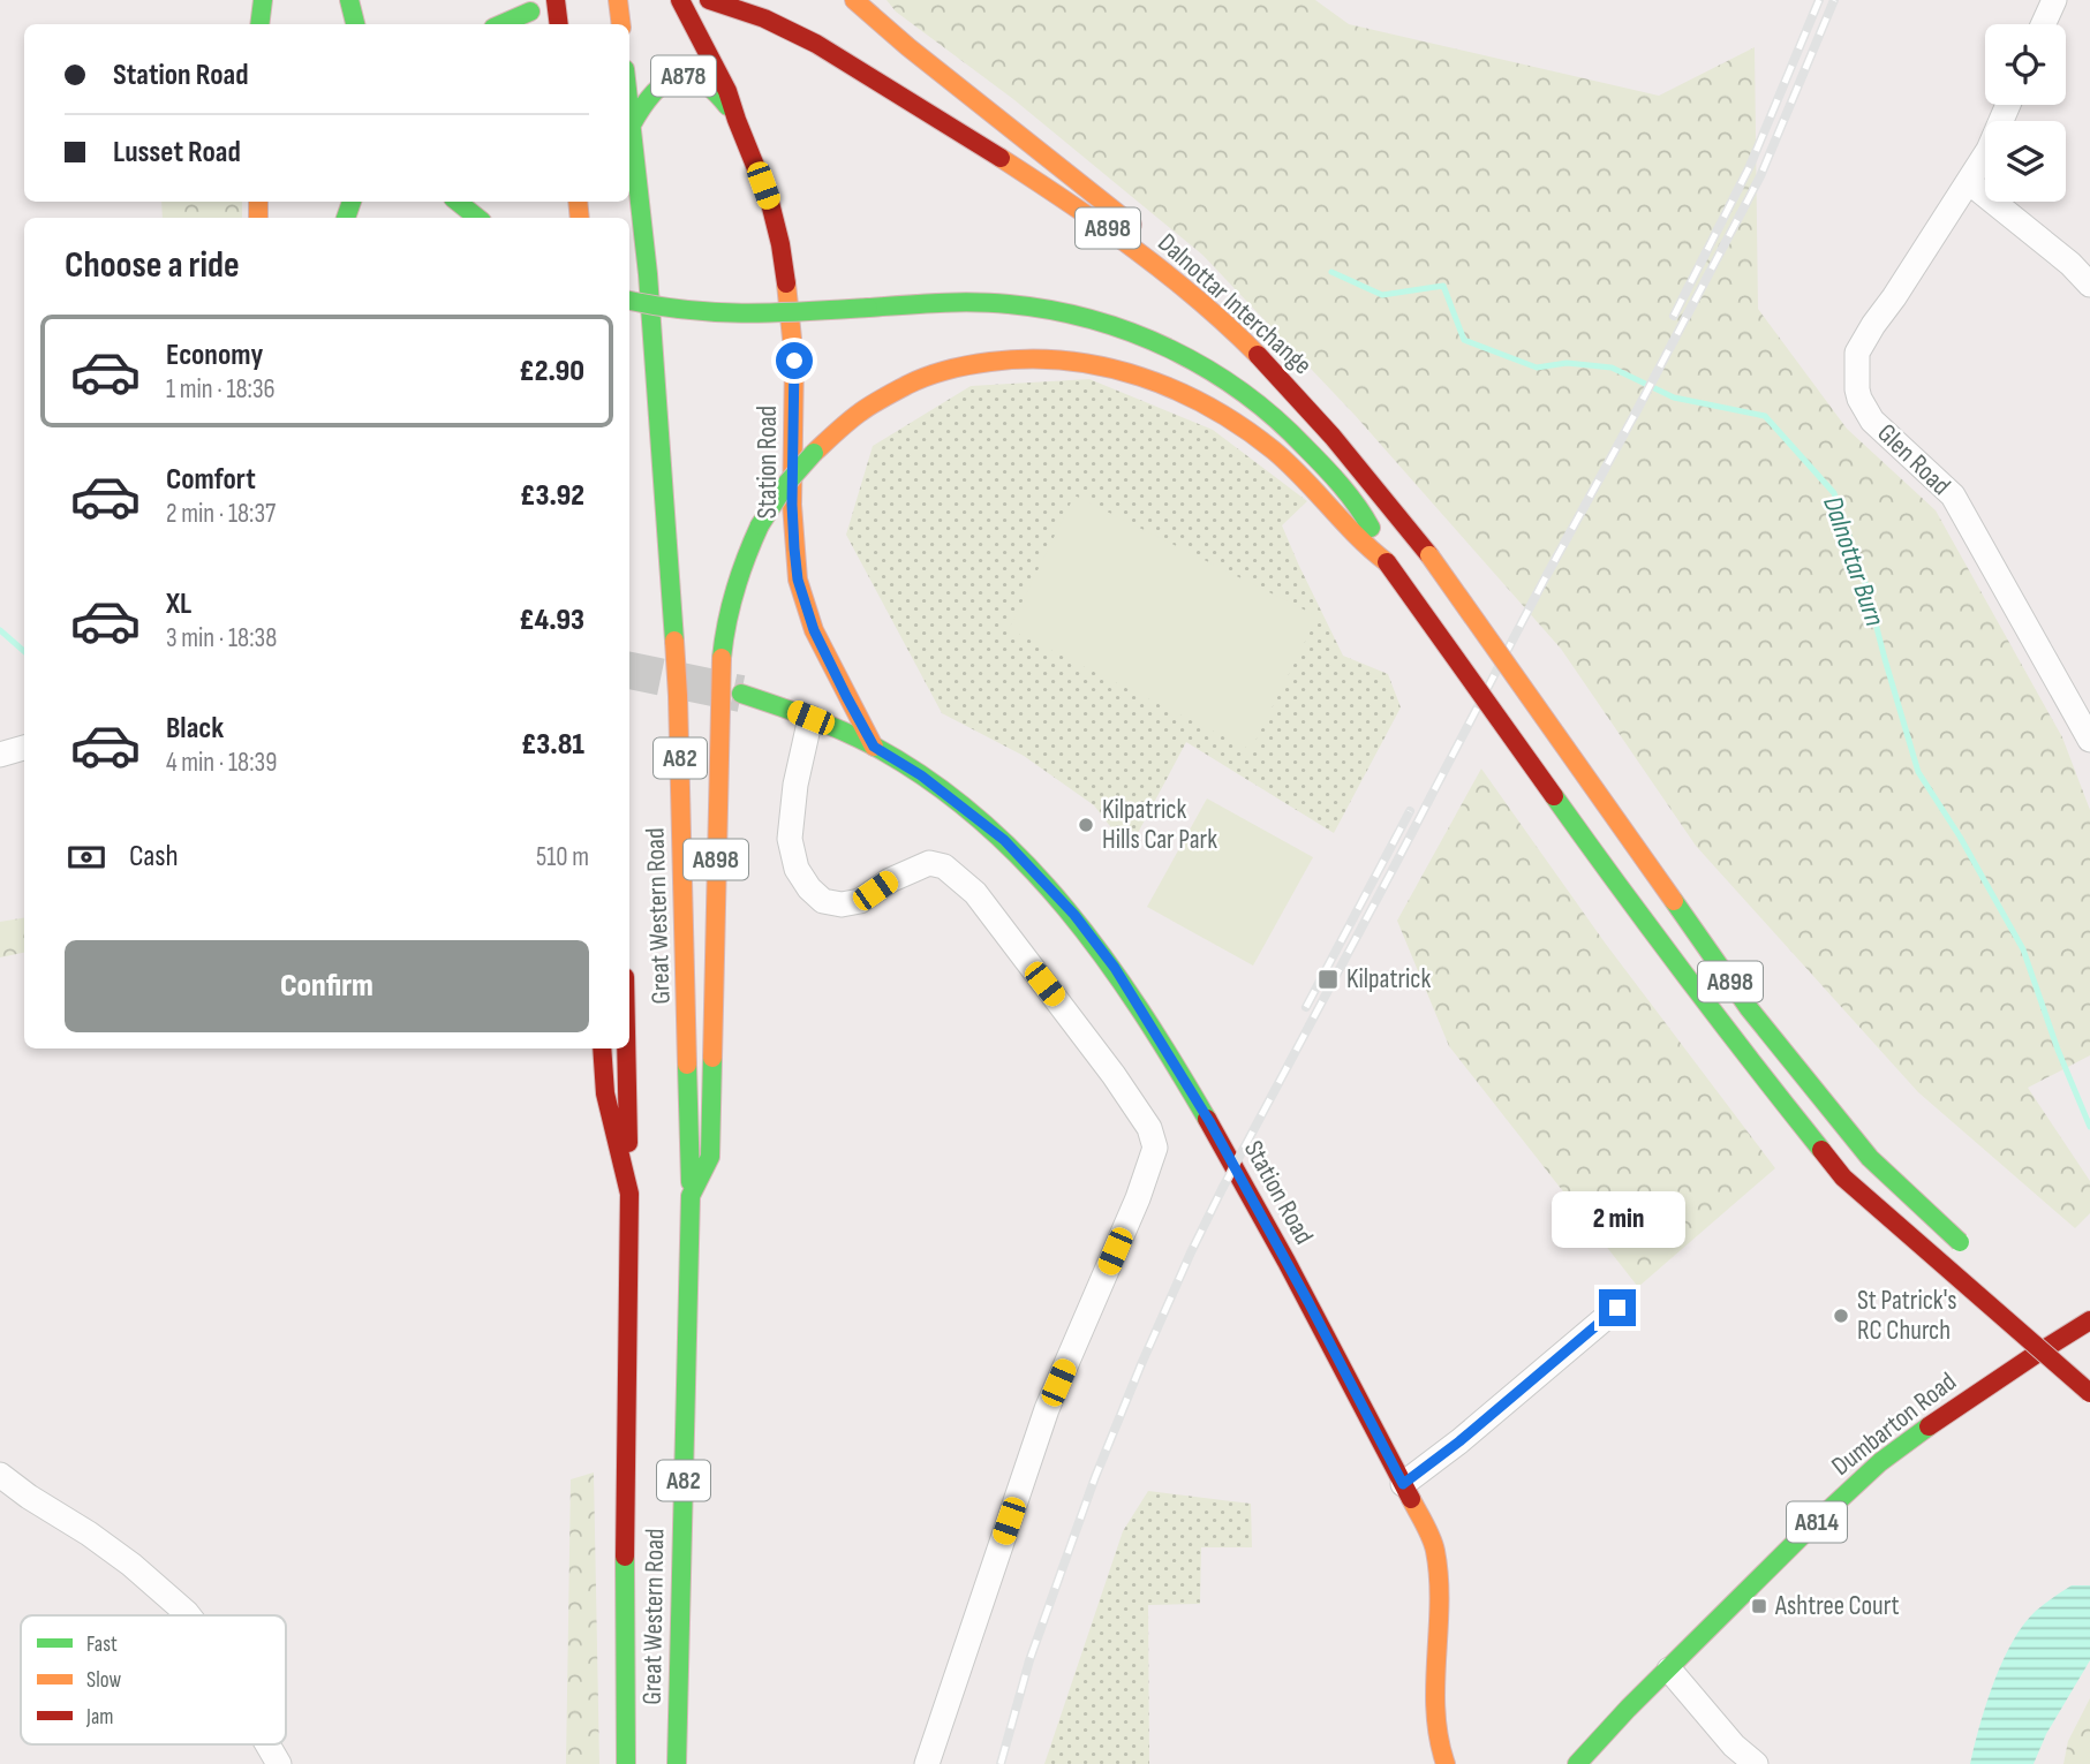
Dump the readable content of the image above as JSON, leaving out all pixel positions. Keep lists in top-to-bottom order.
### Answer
{
  "streets": {
    "main road": [
      "A878",
      "A898",
      "Dalnottar Interchange",
      "Station Road",
      "A82",
      "Great Western Road",
      "Dumbarton Road",
      "A814"
    ],
    "street": ["Glen Road"]
  },
  "crossings": [
    ["A878", "Station Road"],
    ["A878", "Great Western Road"],
    ["A898", "Dalnottar Interchange"],
    ["A898", "Great Western Road"]
  ],
  "water": ["Dalnottar Burn"],
  "places": {
    "other": ["Kilpatrick Hills Car Park", "St Patrick's RC Church"],
    "transit": ["Kilpatrick", "Ashtree Court"]
  },
  "legend": ["Fast", "Slow", "Jam"],
  "page": {
    "banner": ["Station Road", "Lusset Road"],
    "heading": "Choose a ride",
    "list": [
      {
        "name": "Economy",
        "note": "1 min · 18:36",
        "value": "£2.90"
      },
      {
        "name": "Comfort",
        "note": "2 min · 18:37",
        "value": "£3.92"
      },
      {
        "name": "XL",
        "note": "3 min · 18:38",
        "value": "£4.93"
      },
      {
        "name": "Black",
        "note": "4 min · 18:39",
        "value": "£3.81"
      }
    ],
    "pay": ["Cash", "510 m"],
    "buttons": "Confirm",
    "bubble": "2 min"
  }
}
